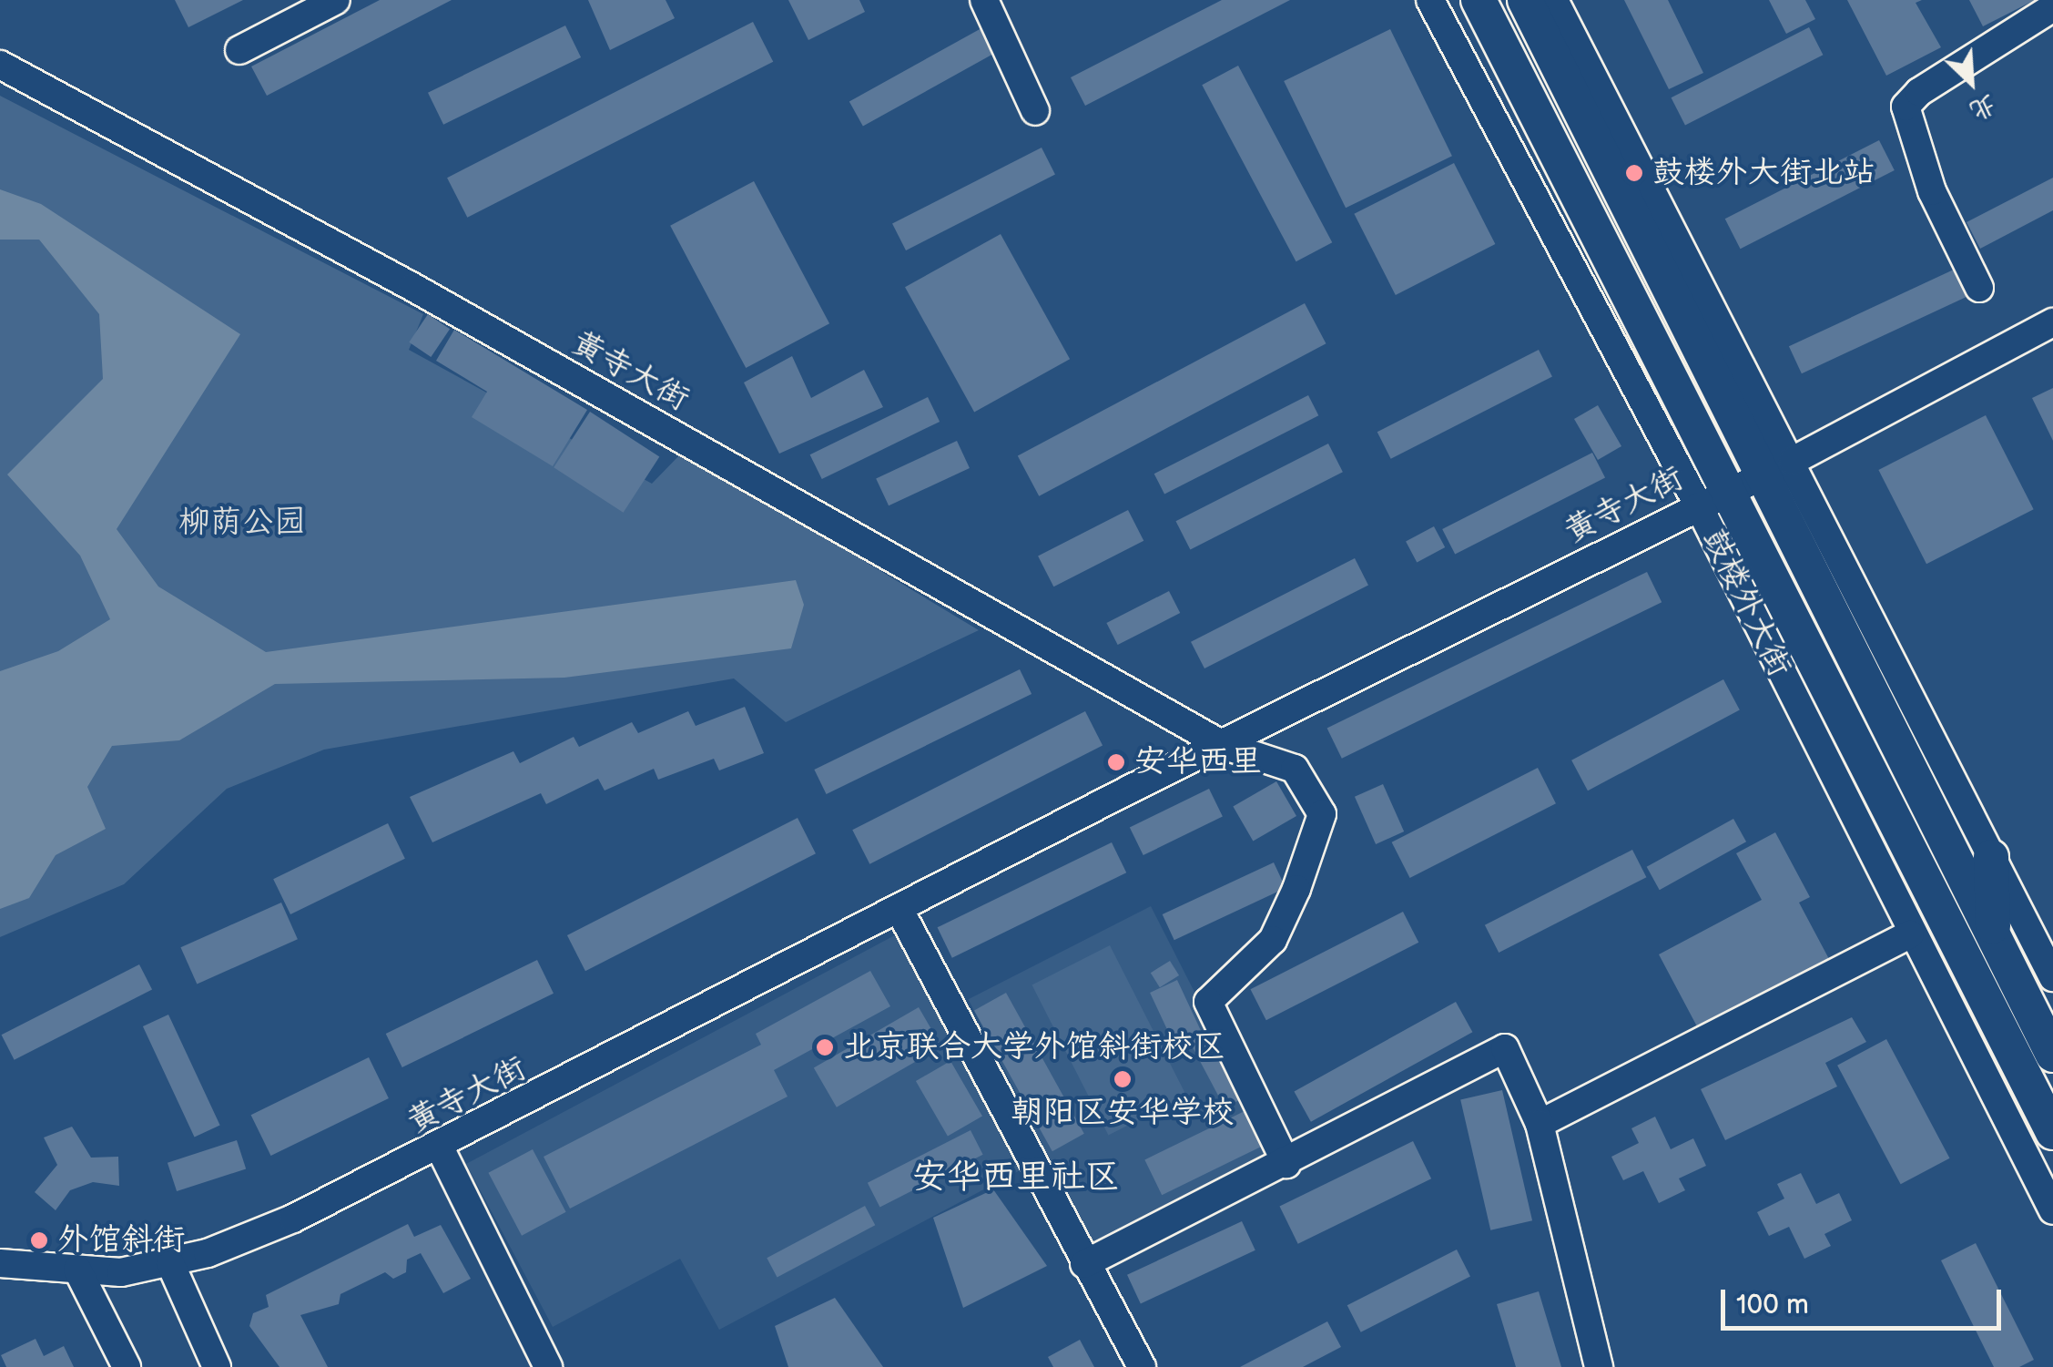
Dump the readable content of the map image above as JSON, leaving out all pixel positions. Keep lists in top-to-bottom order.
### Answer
{
  "streets": {
    "main road": ["鼓楼外大街"],
    "street": ["黄寺大街"]
  },
  "crossings": [
    ["黄寺大街", "鼓楼外大街"]
  ],
  "districts": ["安华西里社区"],
  "parks": ["柳荫公园"],
  "places": [
    "鼓楼外大街北站",
    "安华西里",
    "北京联合大学外馆斜街校区",
    "朝阳区安华学校",
    "外馆斜街"
  ],
  "scale_bar": "100 m",
  "north": "bottom right"
}
